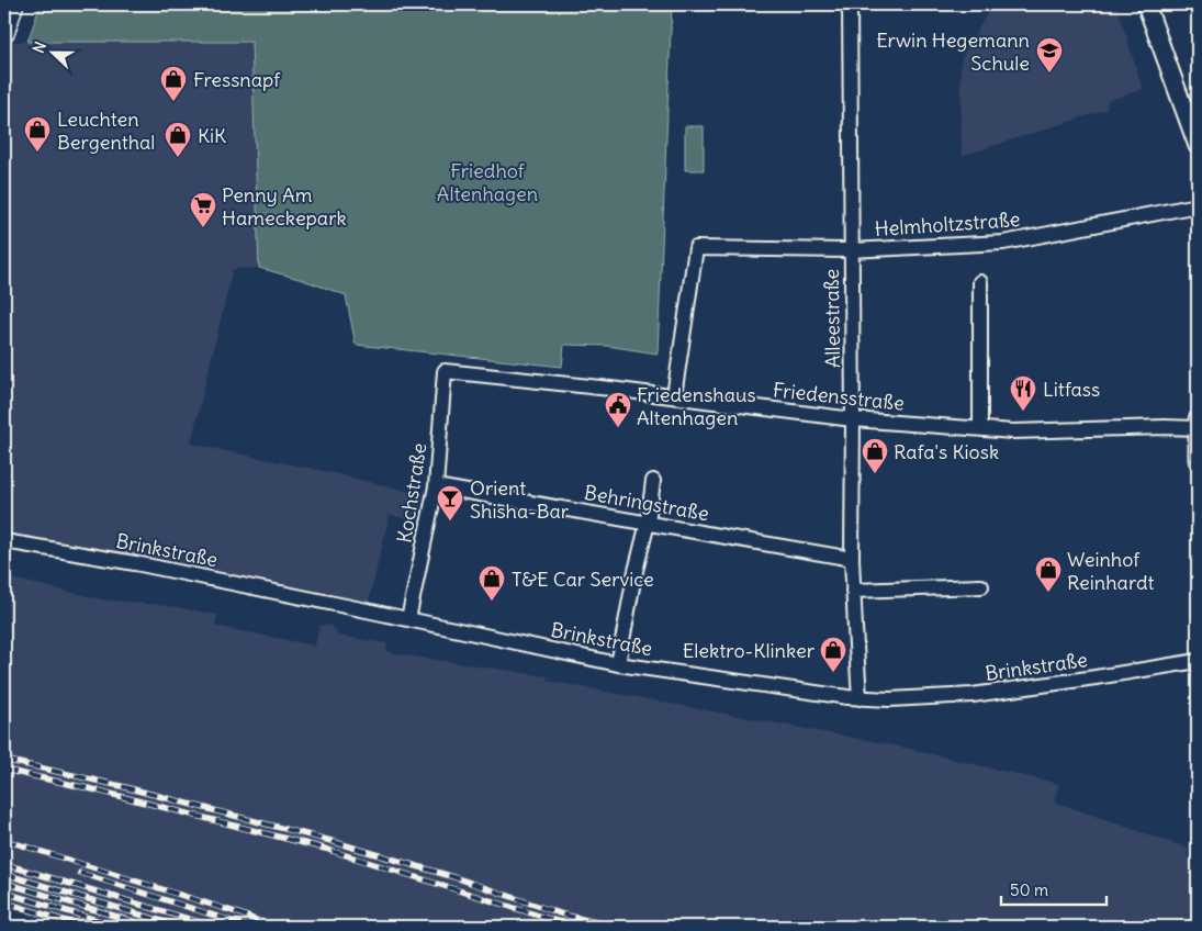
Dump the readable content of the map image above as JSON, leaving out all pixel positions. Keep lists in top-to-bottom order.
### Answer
{
  "streets": {
    "street": [
      "Helmholtzstraße",
      "Alleestraße",
      "Friedensstraße",
      "Kochstraße",
      "Behringstraße",
      "Brinkstraße"
    ]
  },
  "crossings": [
    ["Helmholtzstraße", "Alleestraße"],
    ["Helmholtzstraße", "Friedensstraße"],
    ["Alleestraße", "Friedensstraße"],
    ["Alleestraße", "Behringstraße"],
    ["Alleestraße", "Brinkstraße"],
    ["Friedensstraße", "Kochstraße"],
    ["Kochstraße", "Behringstraße"],
    ["Kochstraße", "Brinkstraße"]
  ],
  "parks": ["Friedhof Altenhagen"],
  "places": {
    "school or university": ["Erwin Hegemann Schule"],
    "shop": [
      "Fressnapf",
      "Leuchten Bergenthal",
      "KiK",
      "Rafa's Kiosk",
      "Weinhof Reinhardt",
      "T&E Car Service",
      "Elektro-Klinker"
    ],
    "supermarket": ["Penny Am Hameckepark"],
    "restaurant": ["Litfass"],
    "public building": ["Friedenshaus Altenhagen"],
    "bar": ["Orient Shisha-Bar"]
  },
  "scale_bar": "50 m",
  "north": "left"
}
